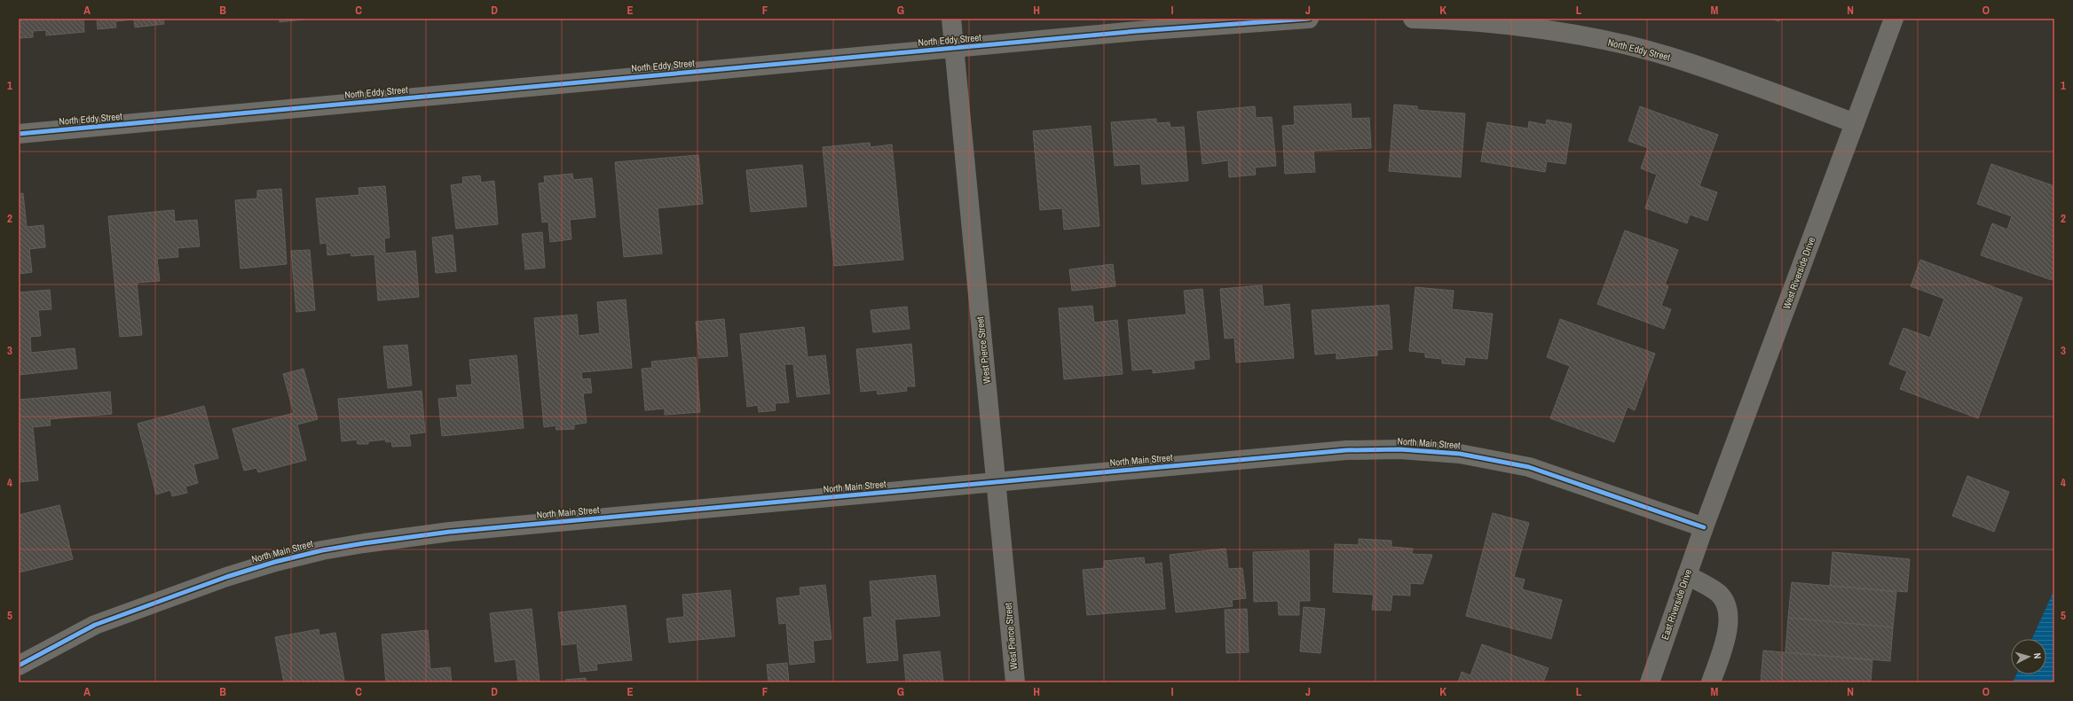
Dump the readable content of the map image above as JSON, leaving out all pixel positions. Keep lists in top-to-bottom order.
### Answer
{
  "streets": {
    "street": [
      "North Eddy Street",
      "West Riverside Drive",
      "West Pierce Street",
      "North Main Street",
      "East Riverside Drive"
    ]
  },
  "crossings": [
    ["North Eddy Street", "West Riverside Drive"],
    ["North Eddy Street", "West Pierce Street"],
    ["West Riverside Drive", "North Main Street"],
    ["West Riverside Drive", "East Riverside Drive"],
    ["West Pierce Street", "North Main Street"],
    ["North Main Street", "East Riverside Drive"]
  ],
  "north": "right",
  "grid": {
    "columns": [
      "A",
      "B",
      "C",
      "D",
      "E",
      "F",
      "G",
      "H",
      "I",
      "J",
      "K",
      "L",
      "M",
      "N",
      "O"
    ],
    "rows": [
      "1",
      "2",
      "3",
      "4",
      "5"
    ]
  }
}
